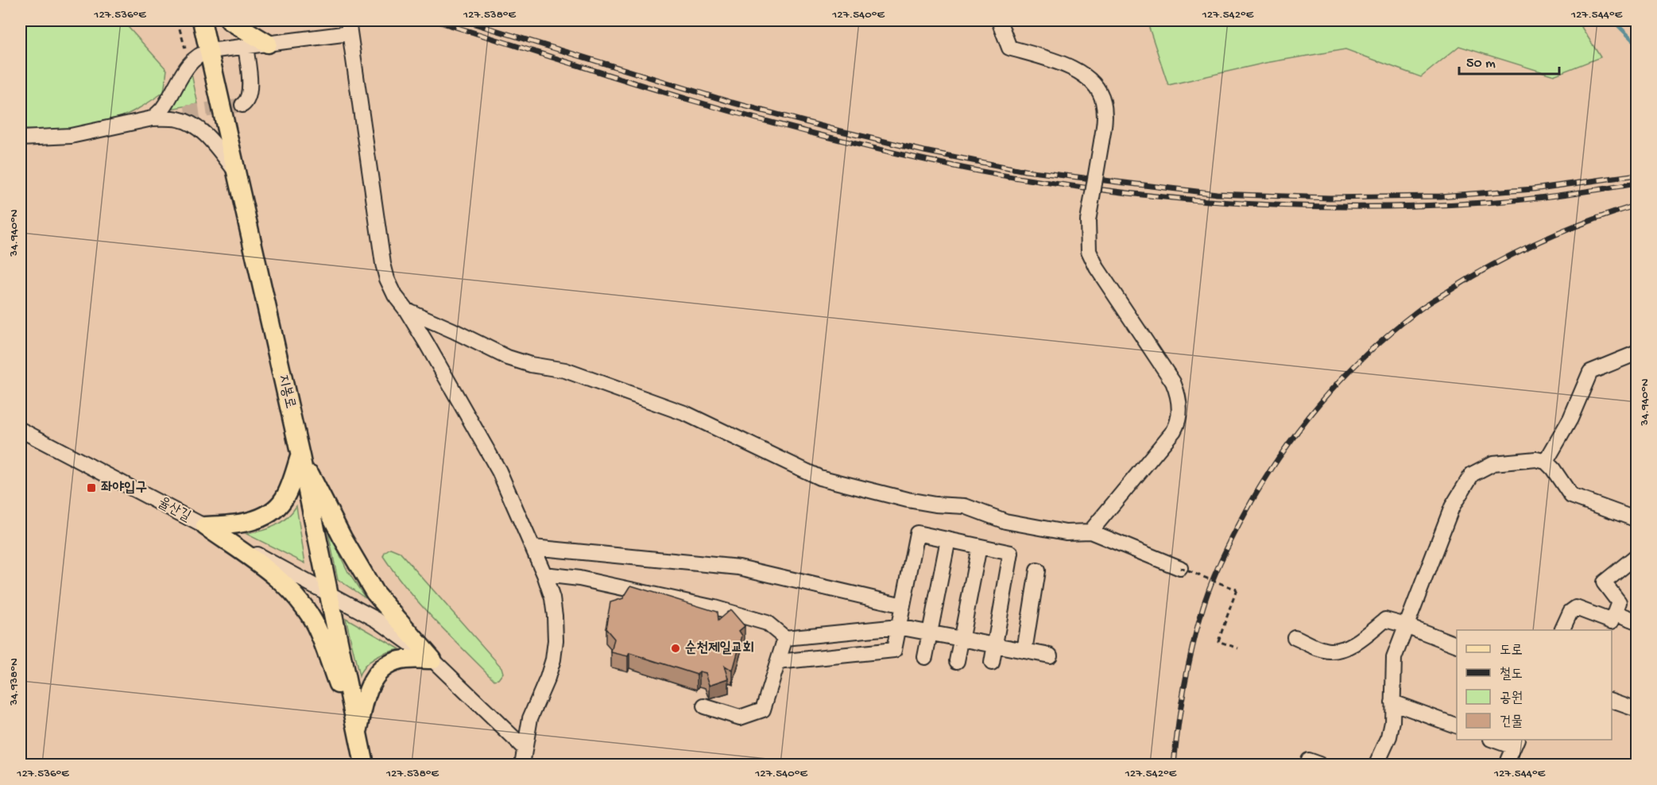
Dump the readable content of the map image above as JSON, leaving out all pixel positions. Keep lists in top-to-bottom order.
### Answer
{
  "streets": {
    "main road": ["지봉로"],
    "street": ["율산길"]
  },
  "crossings": [
    ["지봉로", "율산길"]
  ],
  "places": {
    "transit": ["좌야입구"],
    "other": ["순천제일교회"]
  },
  "legend": [
    "도로",
    "철도",
    "공원",
    "건물"
  ],
  "scale_bar": "50 m",
  "coordinates": [
    "127.536°E",
    "127.538°E",
    "127.540°E",
    "127.542°E",
    "127.544°E",
    "34.940°N",
    "34.938°N"
  ]
}
